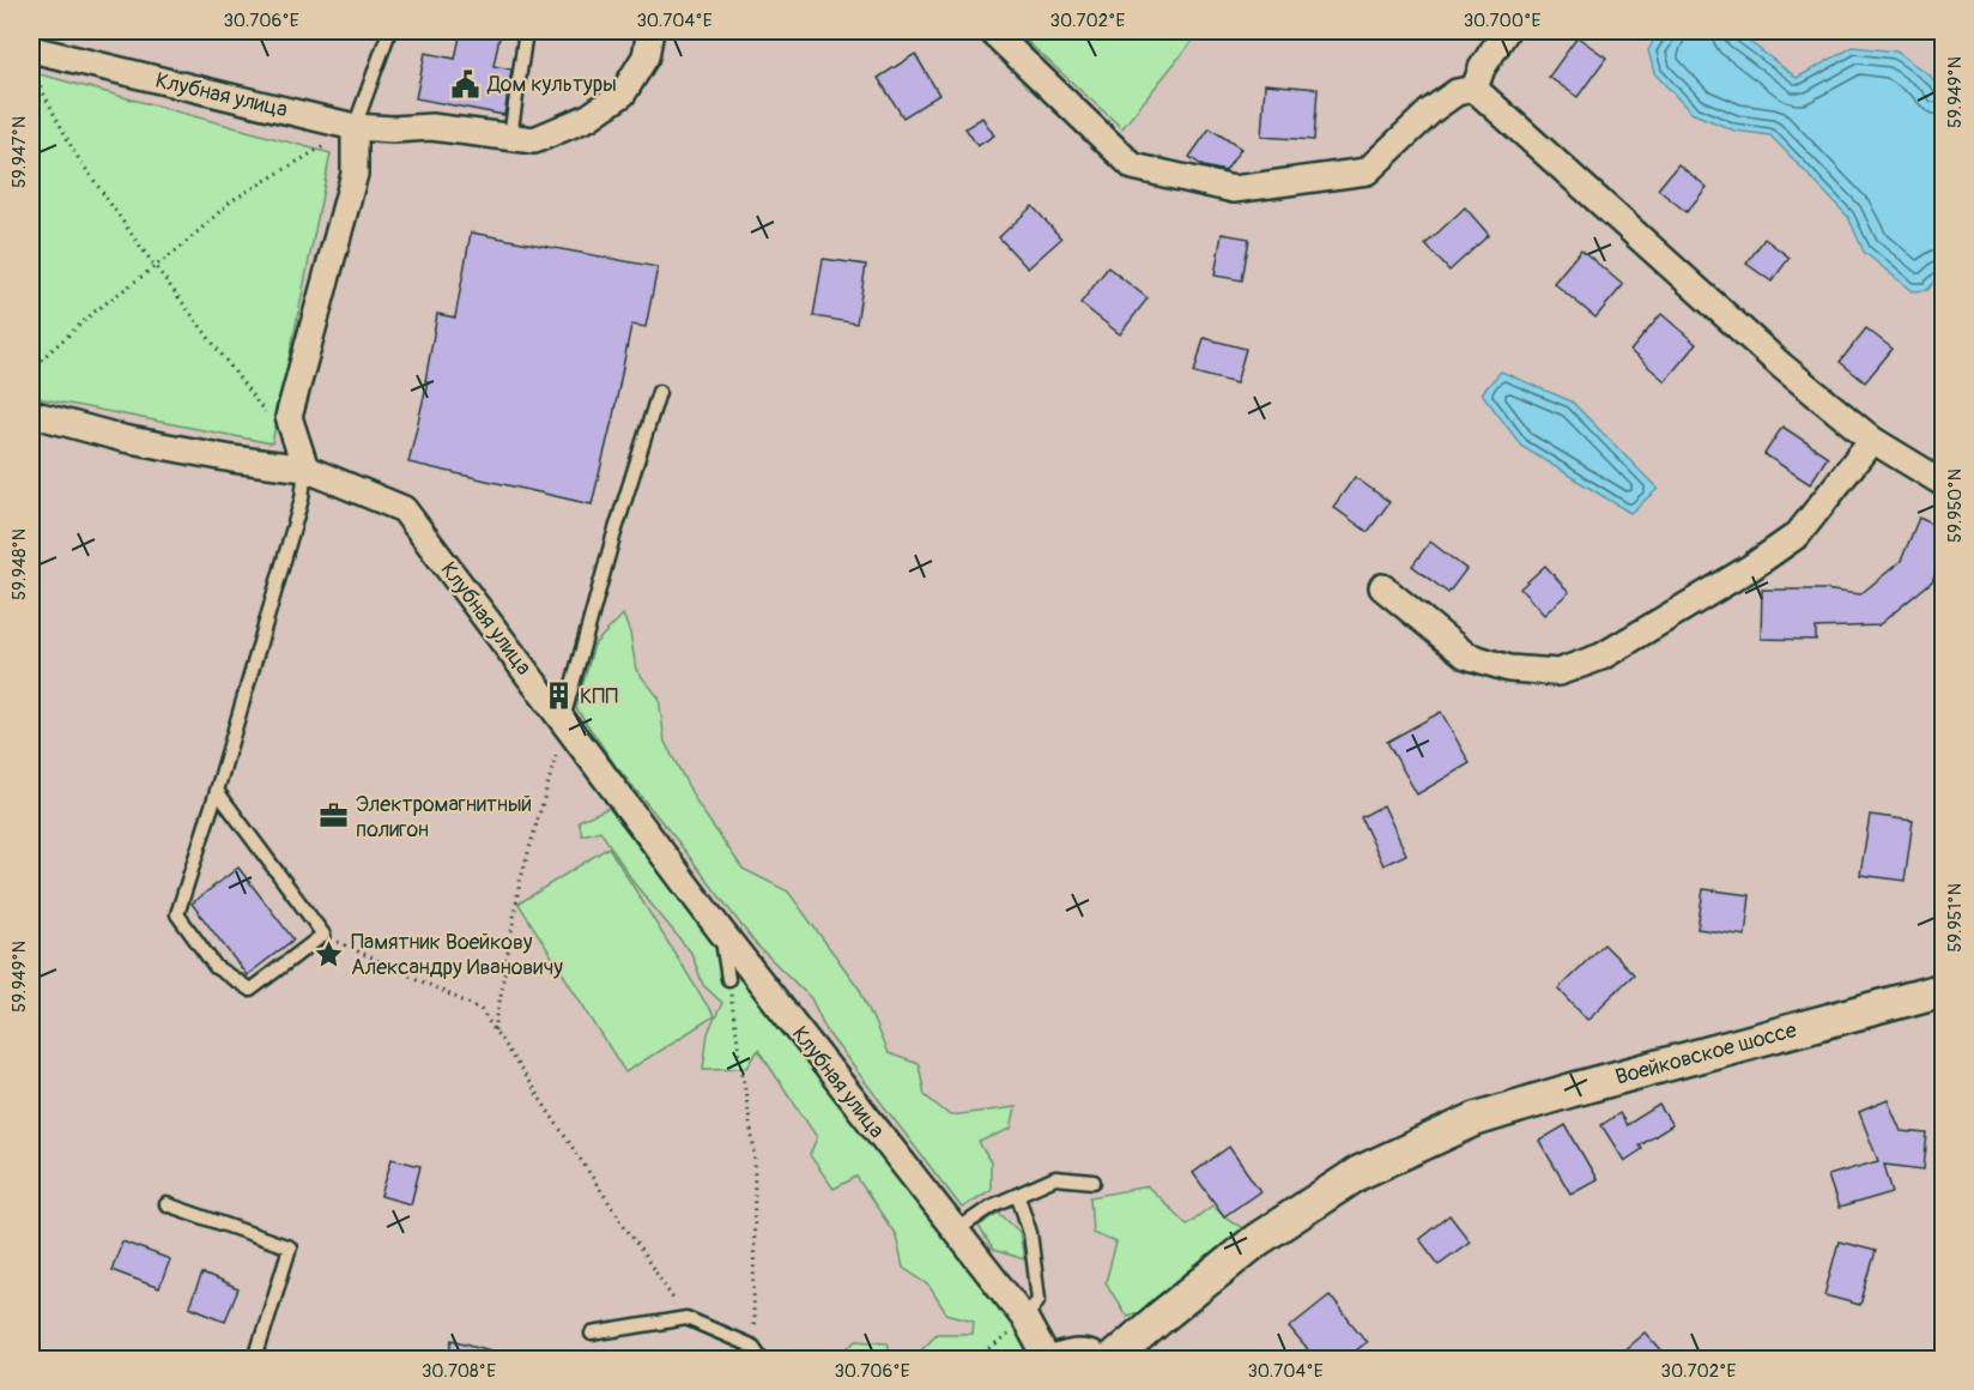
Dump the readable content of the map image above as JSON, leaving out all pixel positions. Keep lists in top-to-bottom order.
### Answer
{
  "streets": {
    "street": ["Клубная улица", "Воейковское шоссе"]
  },
  "places": {
    "public building": ["Дом культуры"],
    "building": ["КПП"],
    "office": ["Электромагнитный полигон"],
    "place": ["Памятник Воейкову Александру Ивановичу"]
  },
  "coordinates": [
    "30.706°E",
    "30.704°E",
    "30.702°E",
    "30.700°E",
    "59.949°N",
    "59.947°N",
    "59.950°N",
    "59.948°N",
    "59.951°N",
    "30.708°E"
  ]
}
